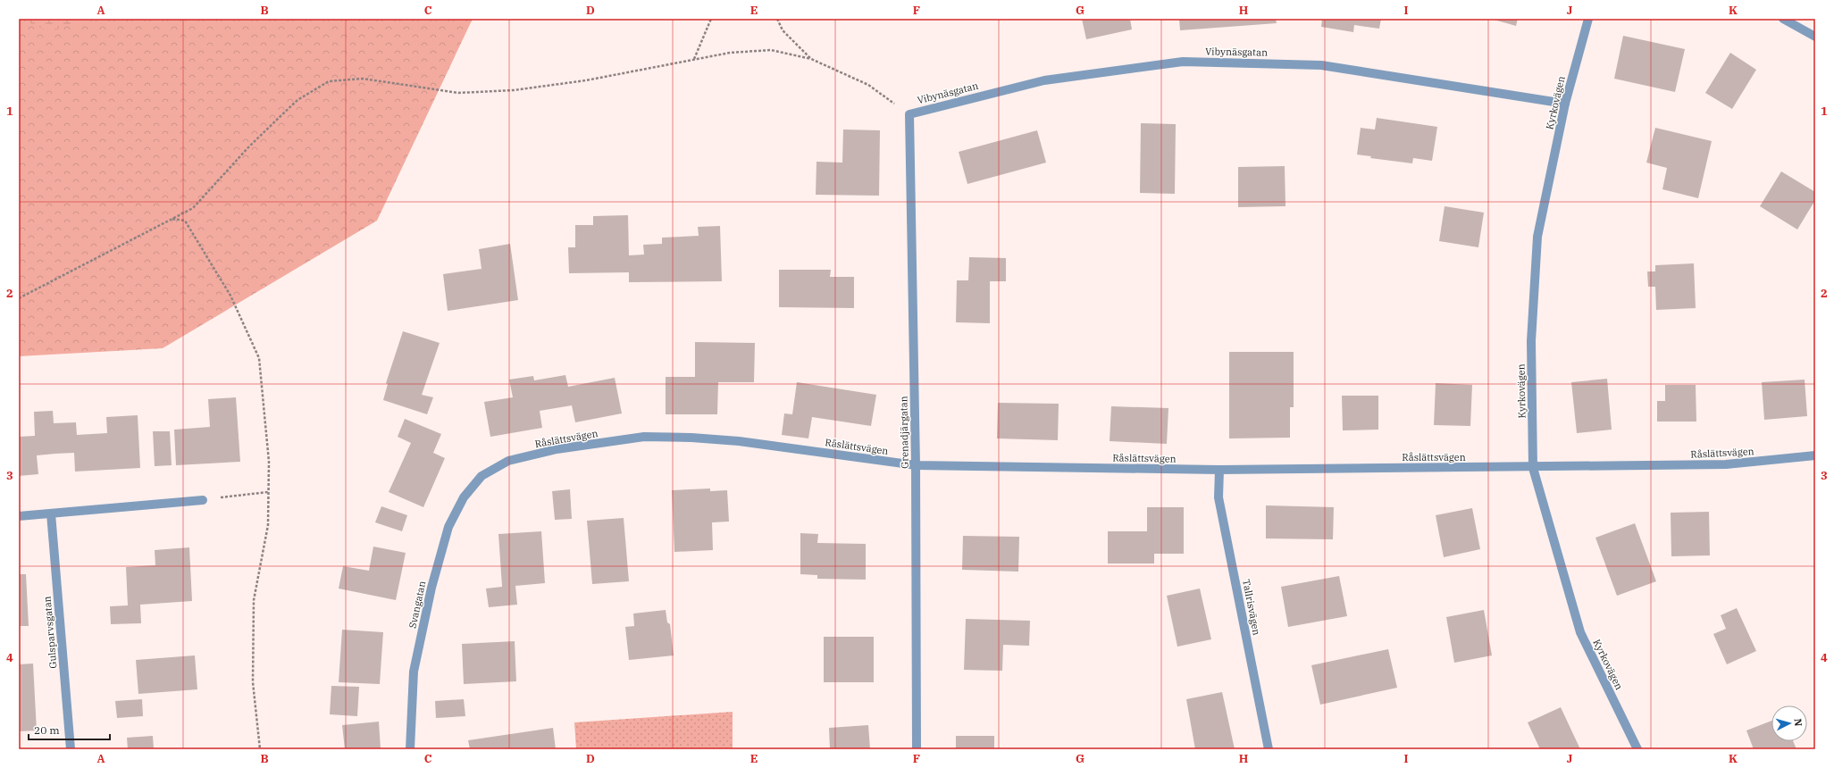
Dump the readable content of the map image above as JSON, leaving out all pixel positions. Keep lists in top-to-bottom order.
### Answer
{
  "streets": {
    "street": [
      "Vibynäsgatan",
      "Kyrkovägen",
      "Grenadjärgatan",
      "Råslättsvägen",
      "Svangatan",
      "Tallrisvägen",
      "Gulsparvsgatan"
    ]
  },
  "crossings": [
    ["Vibynäsgatan", "Kyrkovägen"],
    ["Vibynäsgatan", "Grenadjärgatan"],
    ["Kyrkovägen", "Råslättsvägen"],
    ["Grenadjärgatan", "Råslättsvägen"],
    ["Råslättsvägen", "Svangatan"],
    ["Råslättsvägen", "Tallrisvägen"]
  ],
  "scale_bar": "20 m",
  "north": "right",
  "grid": {
    "columns": [
      "A",
      "B",
      "C",
      "D",
      "E",
      "F",
      "G",
      "H",
      "I",
      "J",
      "K"
    ],
    "rows": [
      "1",
      "2",
      "3",
      "4"
    ]
  }
}
